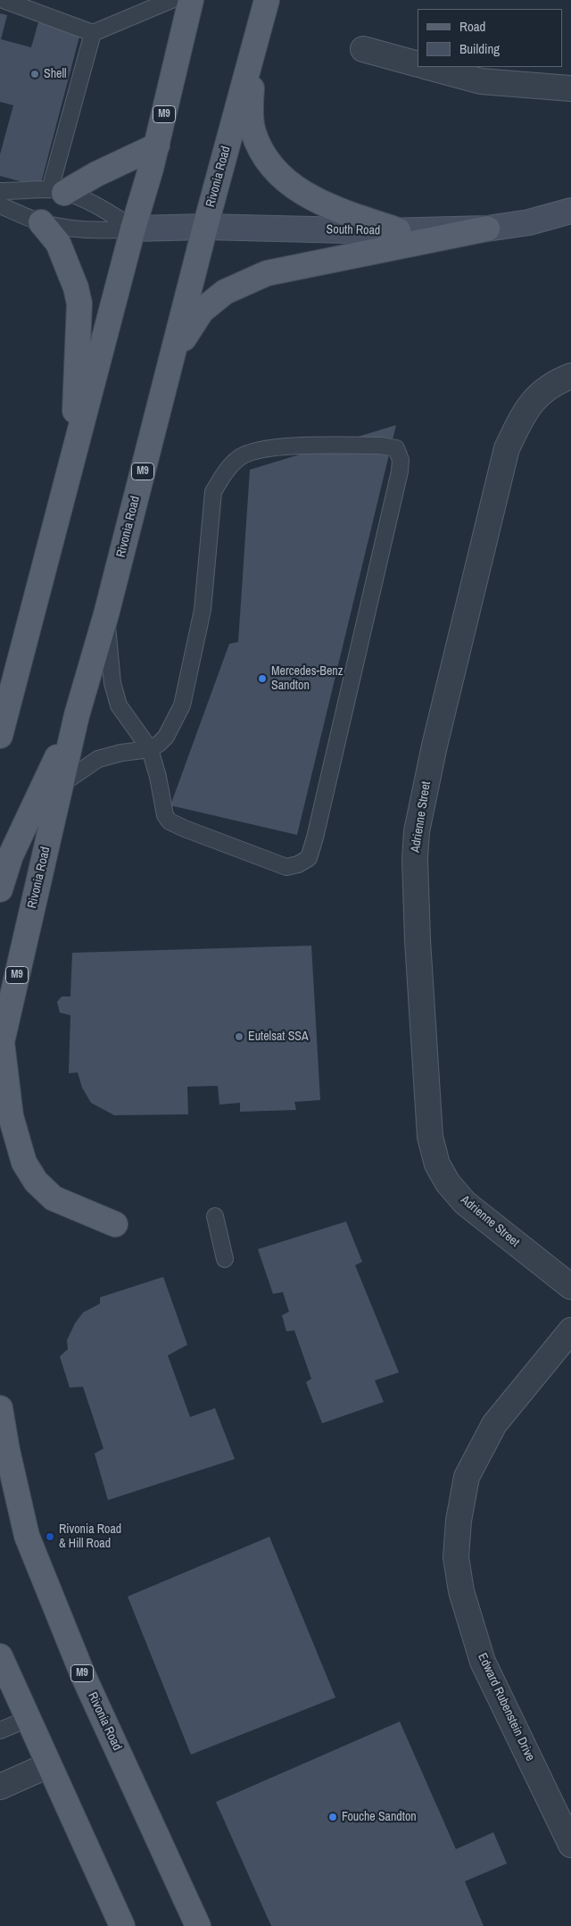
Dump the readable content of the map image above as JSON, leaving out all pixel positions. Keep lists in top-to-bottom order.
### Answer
{
  "streets": {
    "main road": ["M9", "Rivonia Road"],
    "street": ["South Road", "Adrienne Street", "Edward Rubenstein Drive"]
  },
  "crossings": [
    ["M9", "South Road"],
    ["Rivonia Road", "South Road"]
  ],
  "places": [
    "Shell",
    "Mercedes-Benz Sandton",
    "Eutelsat SSA",
    "Rivonia Road & Hill Road",
    "Fouche Sandton"
  ],
  "legend": ["Road", "Building"]
}
